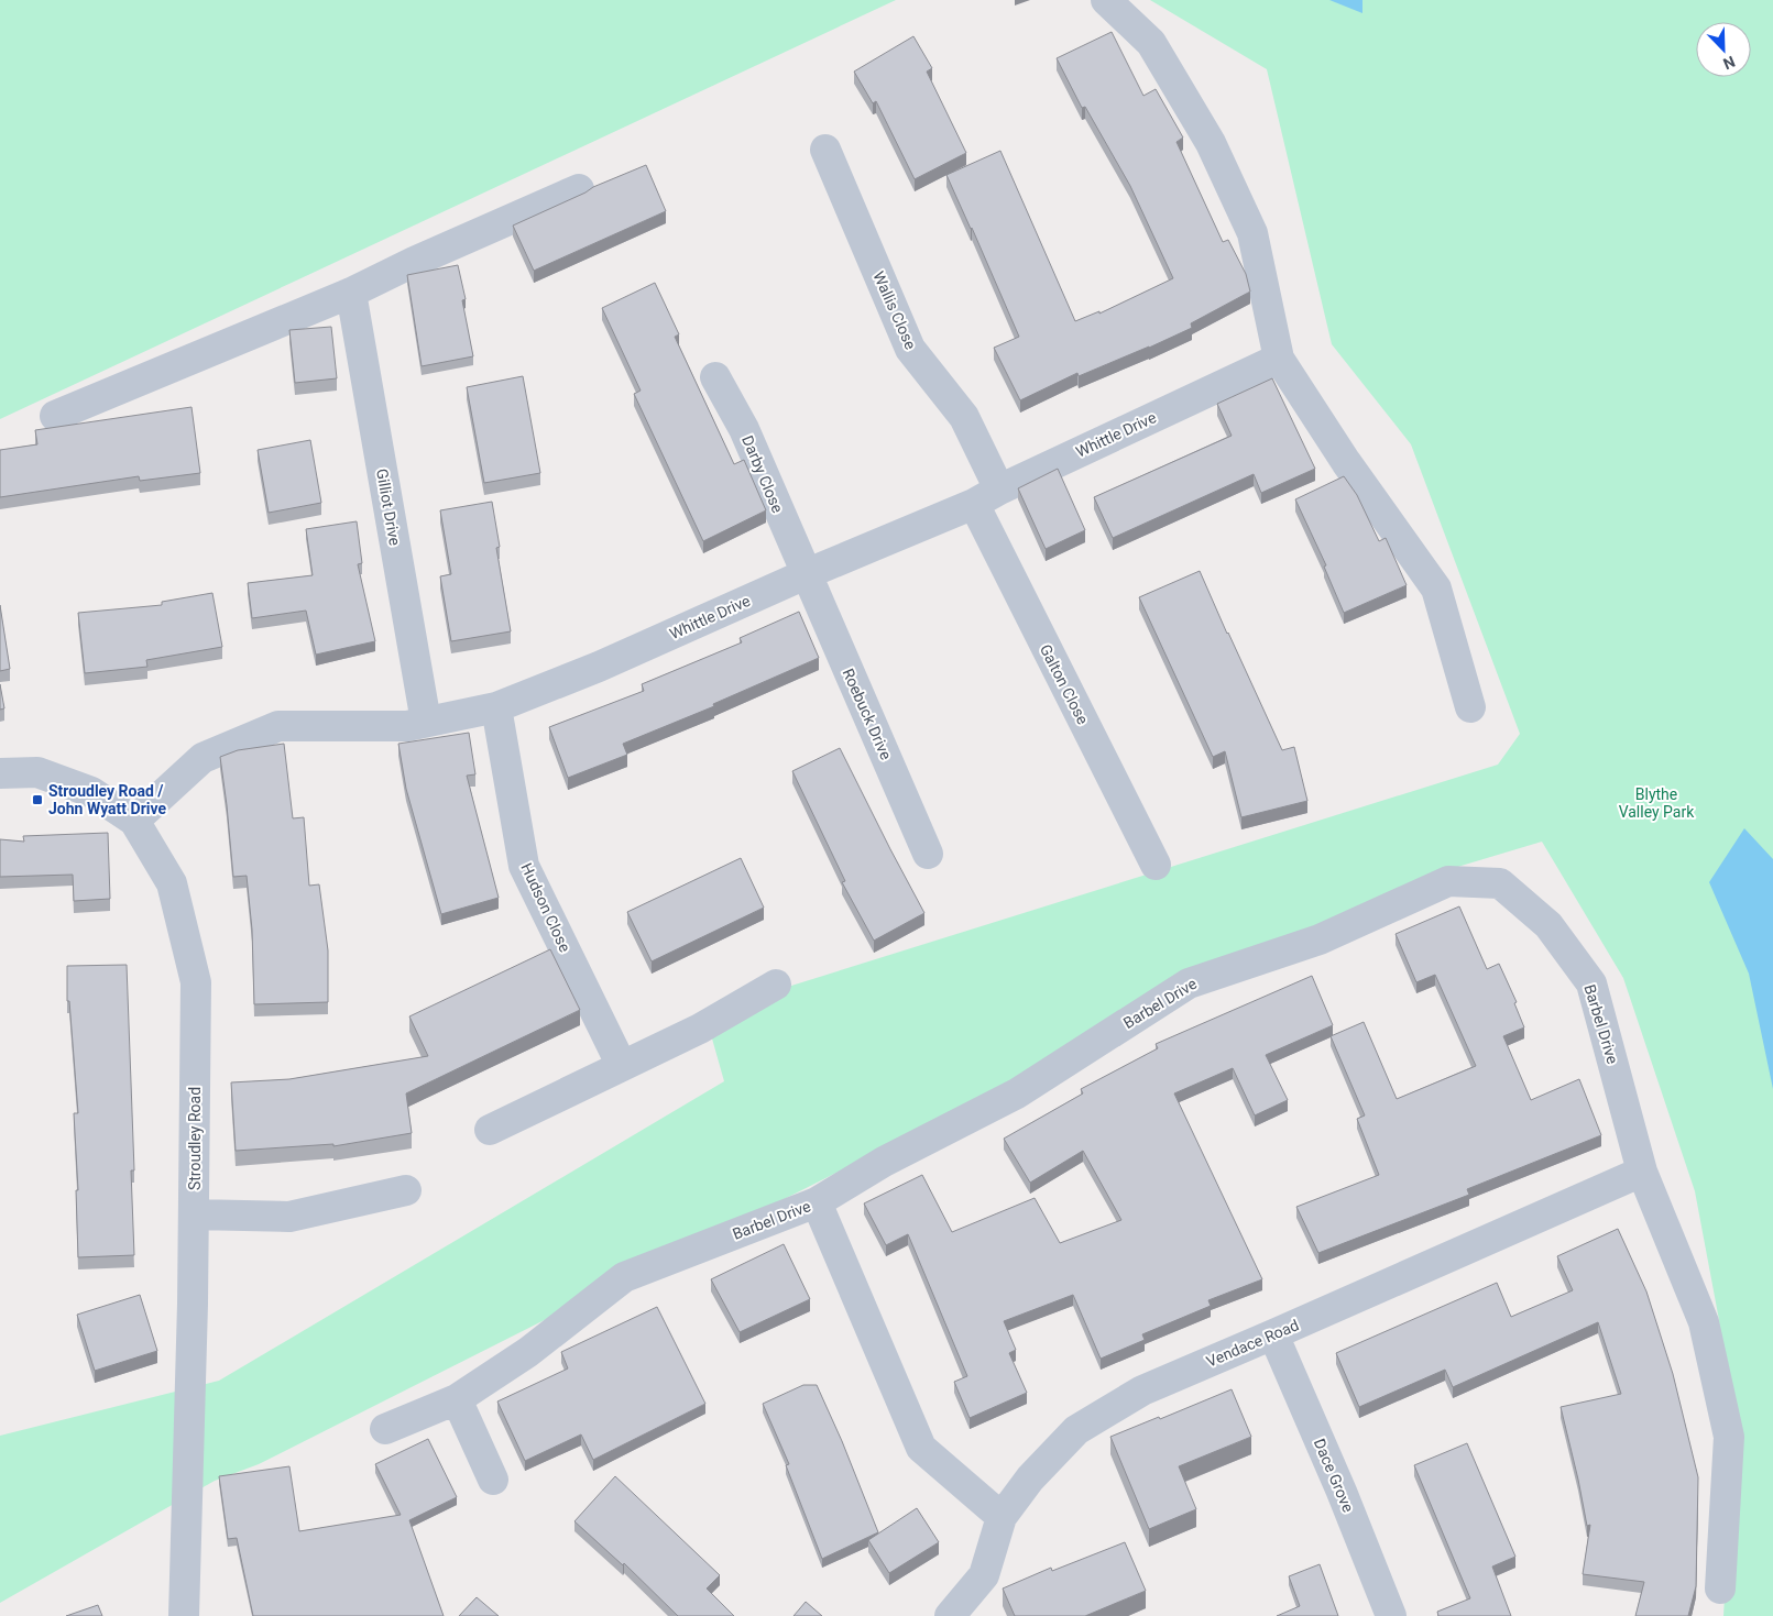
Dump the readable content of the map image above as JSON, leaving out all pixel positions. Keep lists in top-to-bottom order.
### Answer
{
  "streets": {
    "street": [
      "Wallis Close",
      "Whittle Drive",
      "Darby Close",
      "Gilliot Drive",
      "Galton Close",
      "Roebuck Drive",
      "Hudson Close",
      "Barbel Drive",
      "Stroudley Road",
      "Vendace Road",
      "Dace Grove"
    ]
  },
  "crossings": [
    ["Wallis Close", "Whittle Drive"],
    ["Whittle Drive", "Darby Close"],
    ["Whittle Drive", "Gilliot Drive"],
    ["Whittle Drive", "Galton Close"],
    ["Whittle Drive", "Roebuck Drive"],
    ["Whittle Drive", "Hudson Close"],
    ["Whittle Drive", "Stroudley Road"],
    ["Darby Close", "Roebuck Drive"],
    ["Barbel Drive", "Vendace Road"],
    ["Vendace Road", "Dace Grove"]
  ],
  "parks": ["Blythe Valley Park"],
  "places": {
    "transit": ["Stroudley Road / John Wyatt Drive"]
  },
  "north": "bottom right"
}
